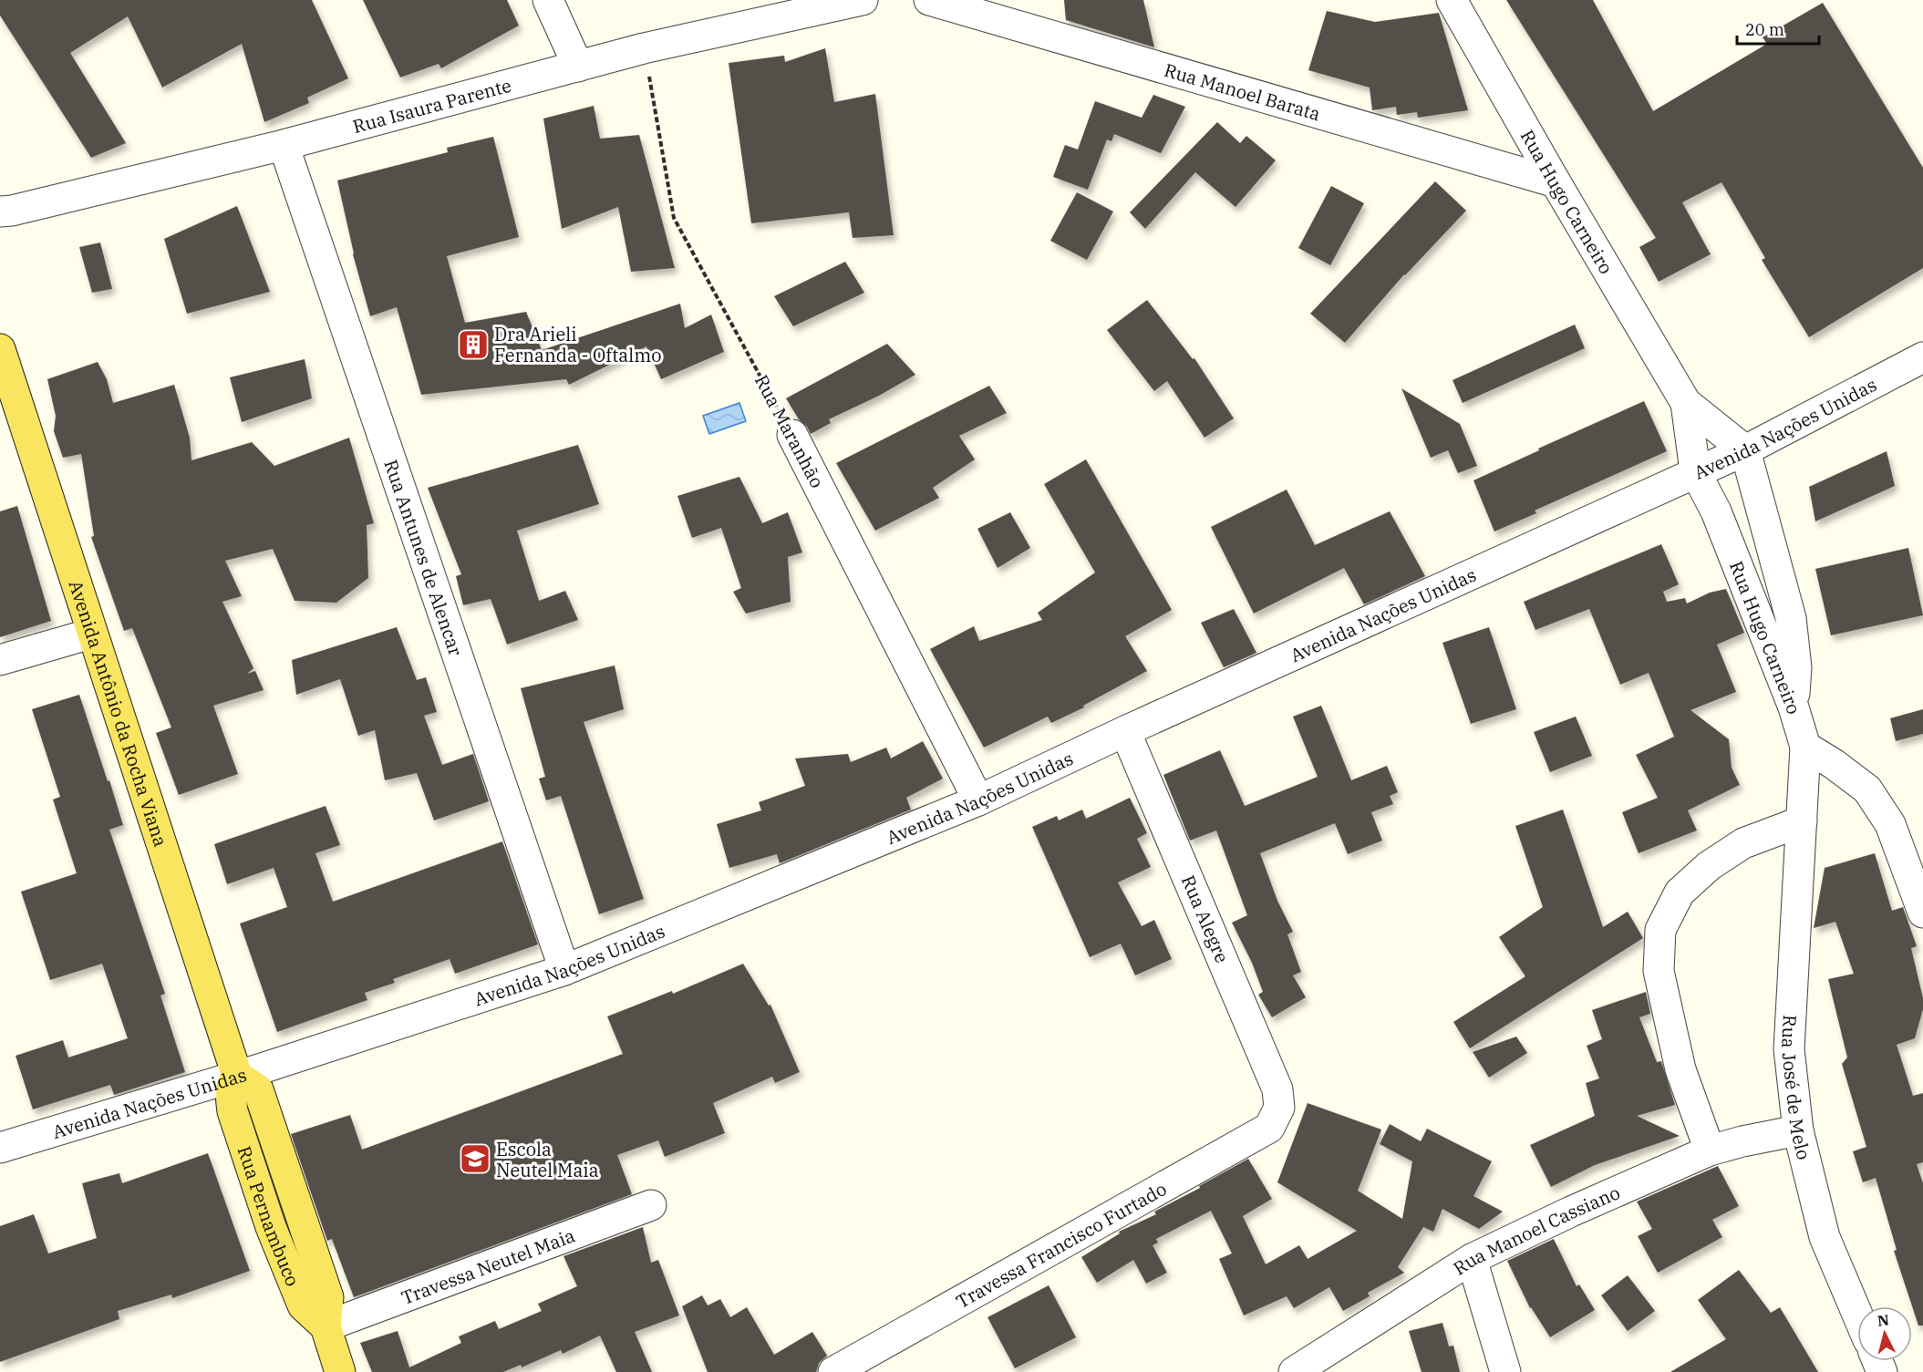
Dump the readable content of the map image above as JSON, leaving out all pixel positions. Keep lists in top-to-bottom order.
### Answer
{
  "streets": {
    "main road": ["Avenida Antônio da Rocha Viana", "Rua Pernambuco"],
    "street": [
      "Rua Manoel Barata",
      "Rua Isaura Parente",
      "Rua Hugo Carneiro",
      "Avenida Nações Unidas",
      "Rua Maranhão",
      "Rua Antunes de Alencar",
      "Rua Alegre",
      "Rua José de Melo",
      "Rua Manoel Cassiano",
      "Travessa Francisco Furtado",
      "Travessa Neutel Maia"
    ]
  },
  "crossings": [
    ["Rua Manoel Barata", "Rua Hugo Carneiro"],
    ["Rua Isaura Parente", "Rua Maranhão"],
    ["Rua Isaura Parente", "Rua Antunes de Alencar"],
    ["Rua Hugo Carneiro", "Avenida Nações Unidas"],
    ["Rua Hugo Carneiro", "Rua José de Melo"],
    ["Avenida Nações Unidas", "Rua Maranhão"],
    ["Avenida Nações Unidas", "Rua Antunes de Alencar"],
    ["Avenida Nações Unidas", "Avenida Antônio da Rocha Viana"],
    ["Avenida Nações Unidas", "Rua Alegre"],
    ["Avenida Nações Unidas", "Rua Pernambuco"],
    ["Avenida Antônio da Rocha Viana", "Rua Pernambuco"],
    ["Rua Alegre", "Travessa Francisco Furtado"],
    ["Rua José de Melo", "Rua Manoel Cassiano"],
    ["Rua Pernambuco", "Travessa Neutel Maia"]
  ],
  "places": {
    "building": ["Dra Arieli Fernanda - Oftalmo"],
    "school or university": ["Escola Neutel Maia"]
  },
  "scale_bar": "20 m",
  "north": "top"
}
